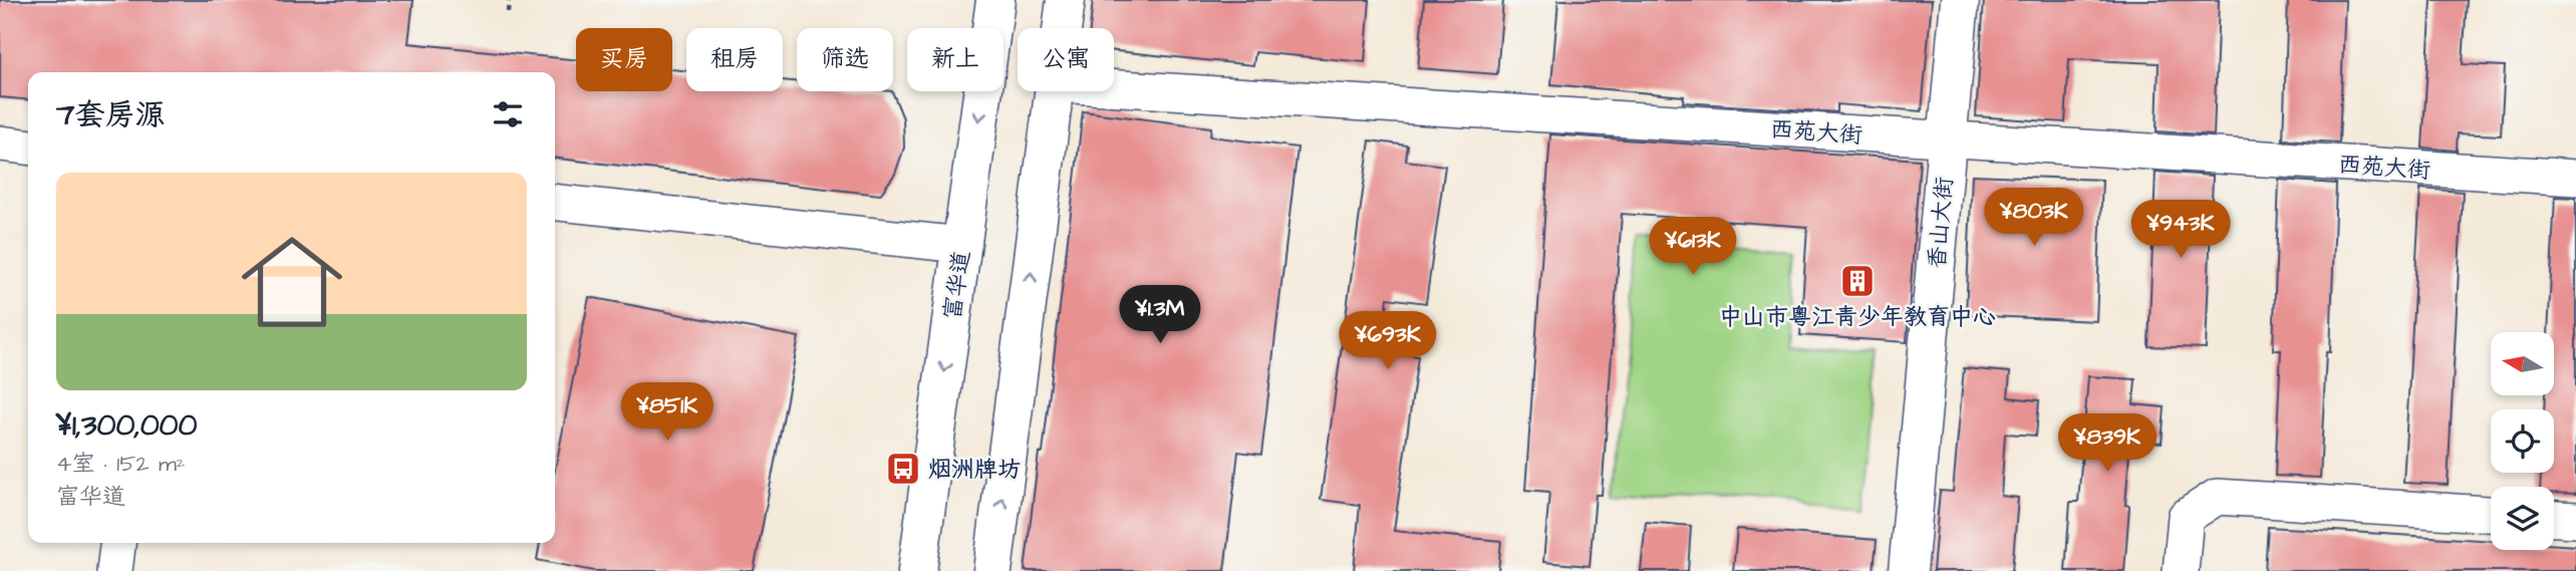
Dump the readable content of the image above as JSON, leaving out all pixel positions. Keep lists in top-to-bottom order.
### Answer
{
  "streets": {
    "main road": ["香山大街", "富华道"],
    "street": ["西苑大街"]
  },
  "crossings": [
    ["西苑大街", "香山大街"]
  ],
  "places": {
    "building": ["中山市粤江青少年教育中心"],
    "bus stop": ["烟洲牌坊"]
  },
  "north": "left",
  "page": {
    "chip": [
      "买房",
      "租房",
      "筛选",
      "新上",
      "公寓"
    ],
    "heading": "7套房源",
    "list": [
      {
        "name": "¥1,300,000",
        "note": "4室 · 152 m² · 富华道"
      }
    ],
    "price": [
      "¥803K",
      "¥943K",
      "¥613K",
      "¥1.3M",
      "¥693K",
      "¥851K",
      "¥839K"
    ]
  }
}
